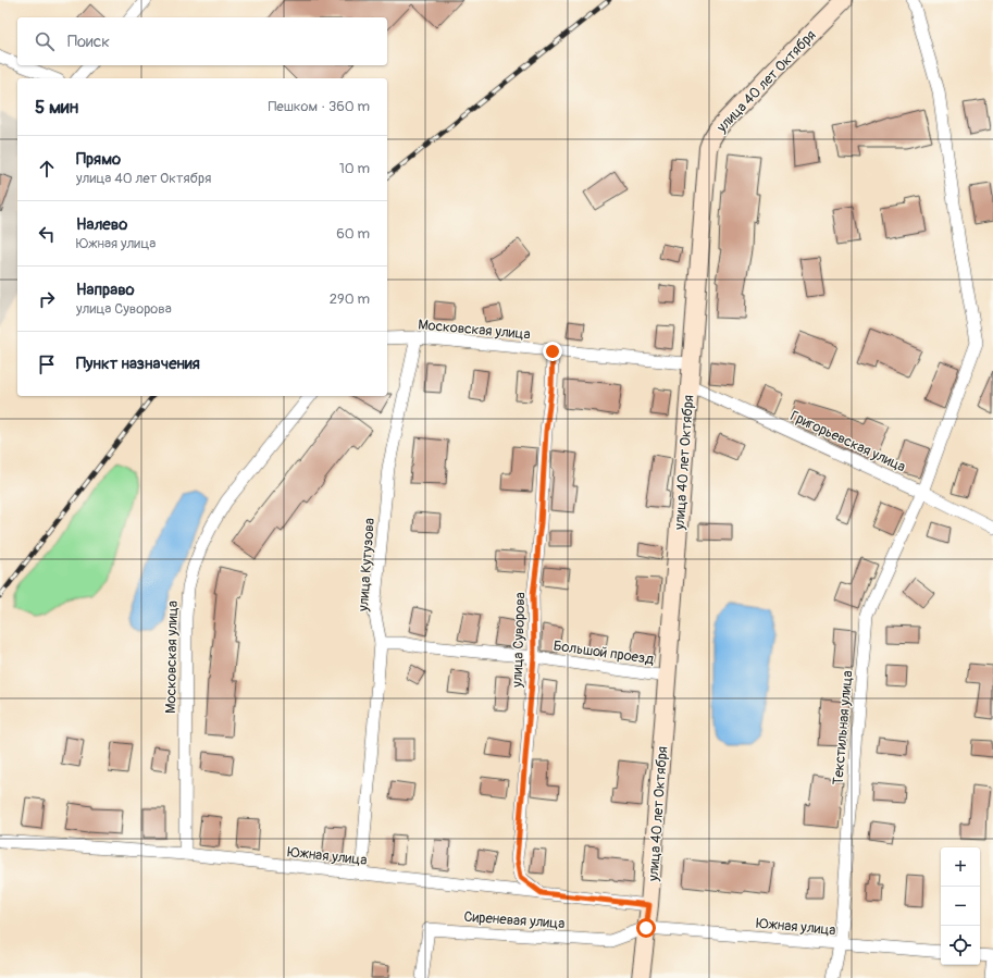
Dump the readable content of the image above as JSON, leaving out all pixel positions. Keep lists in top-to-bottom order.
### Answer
{
  "streets": {
    "street": [
      "улица 40 лет Октября",
      "Московская улица",
      "Григорьевская улица",
      "улица Кутузова",
      "улица Суворова",
      "Большой проезд",
      "Текстильная улица",
      "Южная улица",
      "Сиреневая улица"
    ]
  },
  "crossings": [
    ["улица 40 лет Октября", "Московская улица"],
    ["улица 40 лет Октября", "Григорьевская улица"],
    ["улица 40 лет Октября", "Большой проезд"],
    ["улица 40 лет Октября", "Южная улица"],
    ["улица 40 лет Октября", "Сиреневая улица"],
    ["Московская улица", "улица Кутузова"],
    ["Московская улица", "улица Суворова"],
    ["Московская улица", "Южная улица"],
    ["Григорьевская улица", "Текстильная улица"],
    ["улица Кутузова", "Большой проезд"],
    ["улица Кутузова", "Южная улица"],
    ["улица Суворова", "Большой проезд"],
    ["улица Суворова", "Южная улица"],
    ["Текстильная улица", "Южная улица"],
    ["Южная улица", "Сиреневая улица"]
  ],
  "page": {
    "search": "Поиск",
    "heading": ["5 мин", "Пешком · 360 m"],
    "list": [
      ["Прямо", "улица 40 лет Октября", "10 m"],
      ["Налево", "Южная улица", "60 m"],
      ["Направо", "улица Суворова", "290 m"],
      "Пункт назначения"
    ],
    "map_buttons": ["+", "−"]
  }
}
